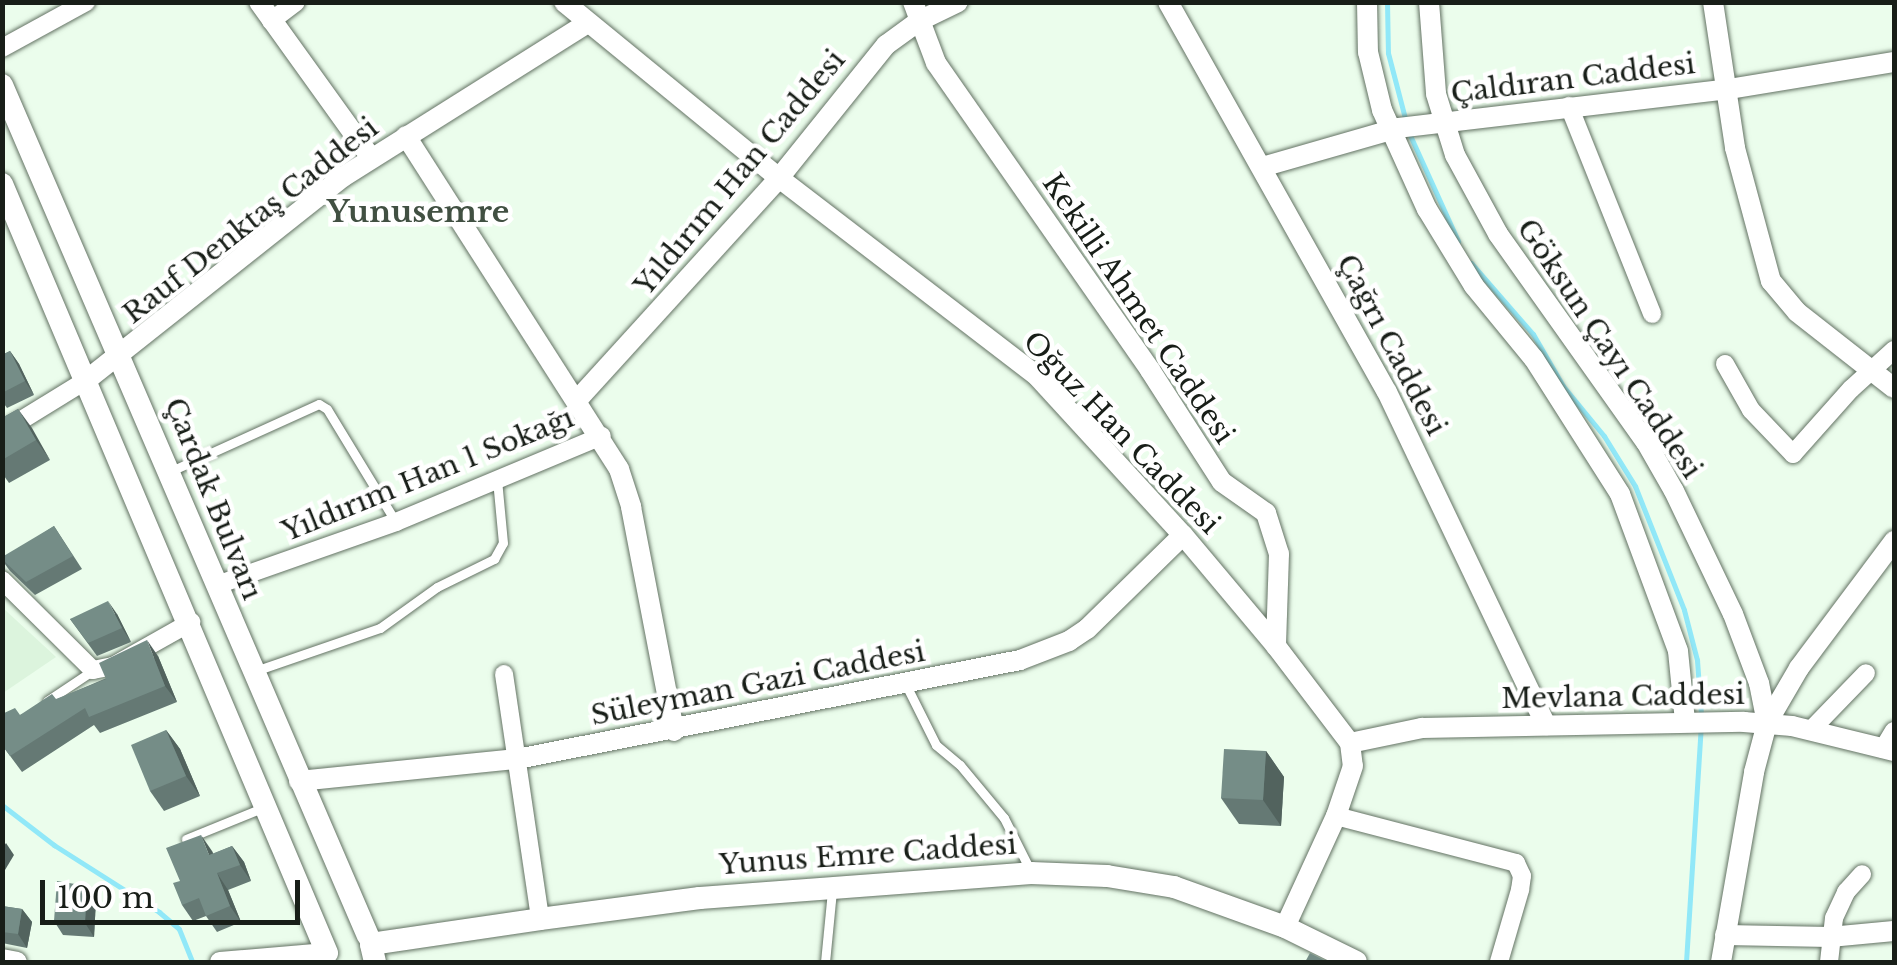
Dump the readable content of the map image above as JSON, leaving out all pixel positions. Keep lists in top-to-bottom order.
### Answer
{
  "streets": {
    "main road": ["Çardak Bulvarı", "Yunus Emre Caddesi"],
    "street": [
      "Çaldıran Caddesi",
      "Yıldırım Han Caddesi",
      "Rauf Denktaş Caddesi",
      "Kekilli Ahmet Caddesi",
      "Çağrı Caddesi",
      "Göksun Çayı Caddesi",
      "Oğuz Han Caddesi",
      "Yıldırım Han 1 Sokağı",
      "Süleyman Gazi Caddesi",
      "Mevlana Caddesi"
    ]
  },
  "crossings": [
    ["Çaldıran Caddesi", "Çağrı Caddesi"],
    ["Çaldıran Caddesi", "Göksun Çayı Caddesi"],
    ["Yıldırım Han Caddesi", "Kekilli Ahmet Caddesi"],
    ["Yıldırım Han Caddesi", "Oğuz Han Caddesi"],
    ["Rauf Denktaş Caddesi", "Oğuz Han Caddesi"],
    ["Rauf Denktaş Caddesi", "Çardak Bulvarı"],
    ["Kekilli Ahmet Caddesi", "Oğuz Han Caddesi"],
    ["Çağrı Caddesi", "Mevlana Caddesi"],
    ["Göksun Çayı Caddesi", "Mevlana Caddesi"],
    ["Oğuz Han Caddesi", "Süleyman Gazi Caddesi"],
    ["Oğuz Han Caddesi", "Mevlana Caddesi"],
    ["Yıldırım Han 1 Sokağı", "Çardak Bulvarı"],
    ["Çardak Bulvarı", "Süleyman Gazi Caddesi"],
    ["Çardak Bulvarı", "Yunus Emre Caddesi"]
  ],
  "districts": ["Yunusemre"],
  "scale_bar": "100 m"
}
